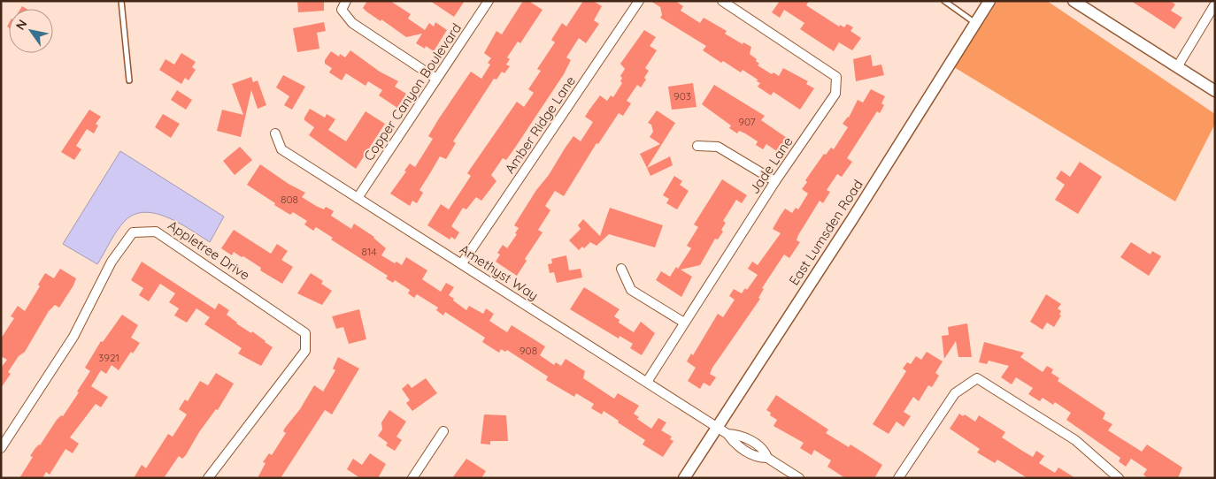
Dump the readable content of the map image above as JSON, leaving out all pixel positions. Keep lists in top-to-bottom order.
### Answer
{
  "streets": {
    "street": [
      "Copper Canyon Boulevard",
      "Amber Ridge Lane",
      "Jade Lane",
      "East Lumsden Road",
      "Appletree Drive",
      "Amethyst Way"
    ]
  },
  "crossings": [
    ["Copper Canyon Boulevard", "Amethyst Way"],
    ["Amber Ridge Lane", "Amethyst Way"],
    ["Jade Lane", "Amethyst Way"],
    ["East Lumsden Road", "Amethyst Way"]
  ],
  "house_numbers": [
    "903",
    "907",
    "808",
    "814",
    "908",
    "3921"
  ],
  "north": "top left"
}
